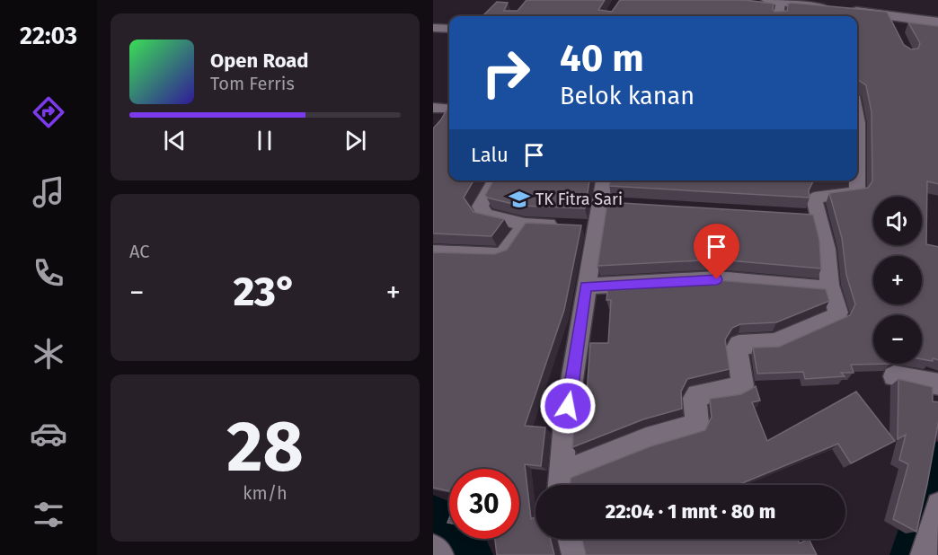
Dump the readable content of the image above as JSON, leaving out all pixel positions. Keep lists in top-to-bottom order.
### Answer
{
  "places": {
    "school or university": ["TK Fitra Sari"]
  },
  "page": {
    "tabs": "22:03",
    "turn": ["40 m", "Belok kanan"],
    "song": ["Open Road", "Tom Ferris"],
    "then": "Lalu",
    "tile": [
      "AC",
      ["28", "km/h"]
    ],
    "map_buttons": ["+", "−"],
    "heat": ["−", "23°", "+"],
    "limit": "30",
    "trip": "22:04 · 1 mnt · 80 m"
  }
}
